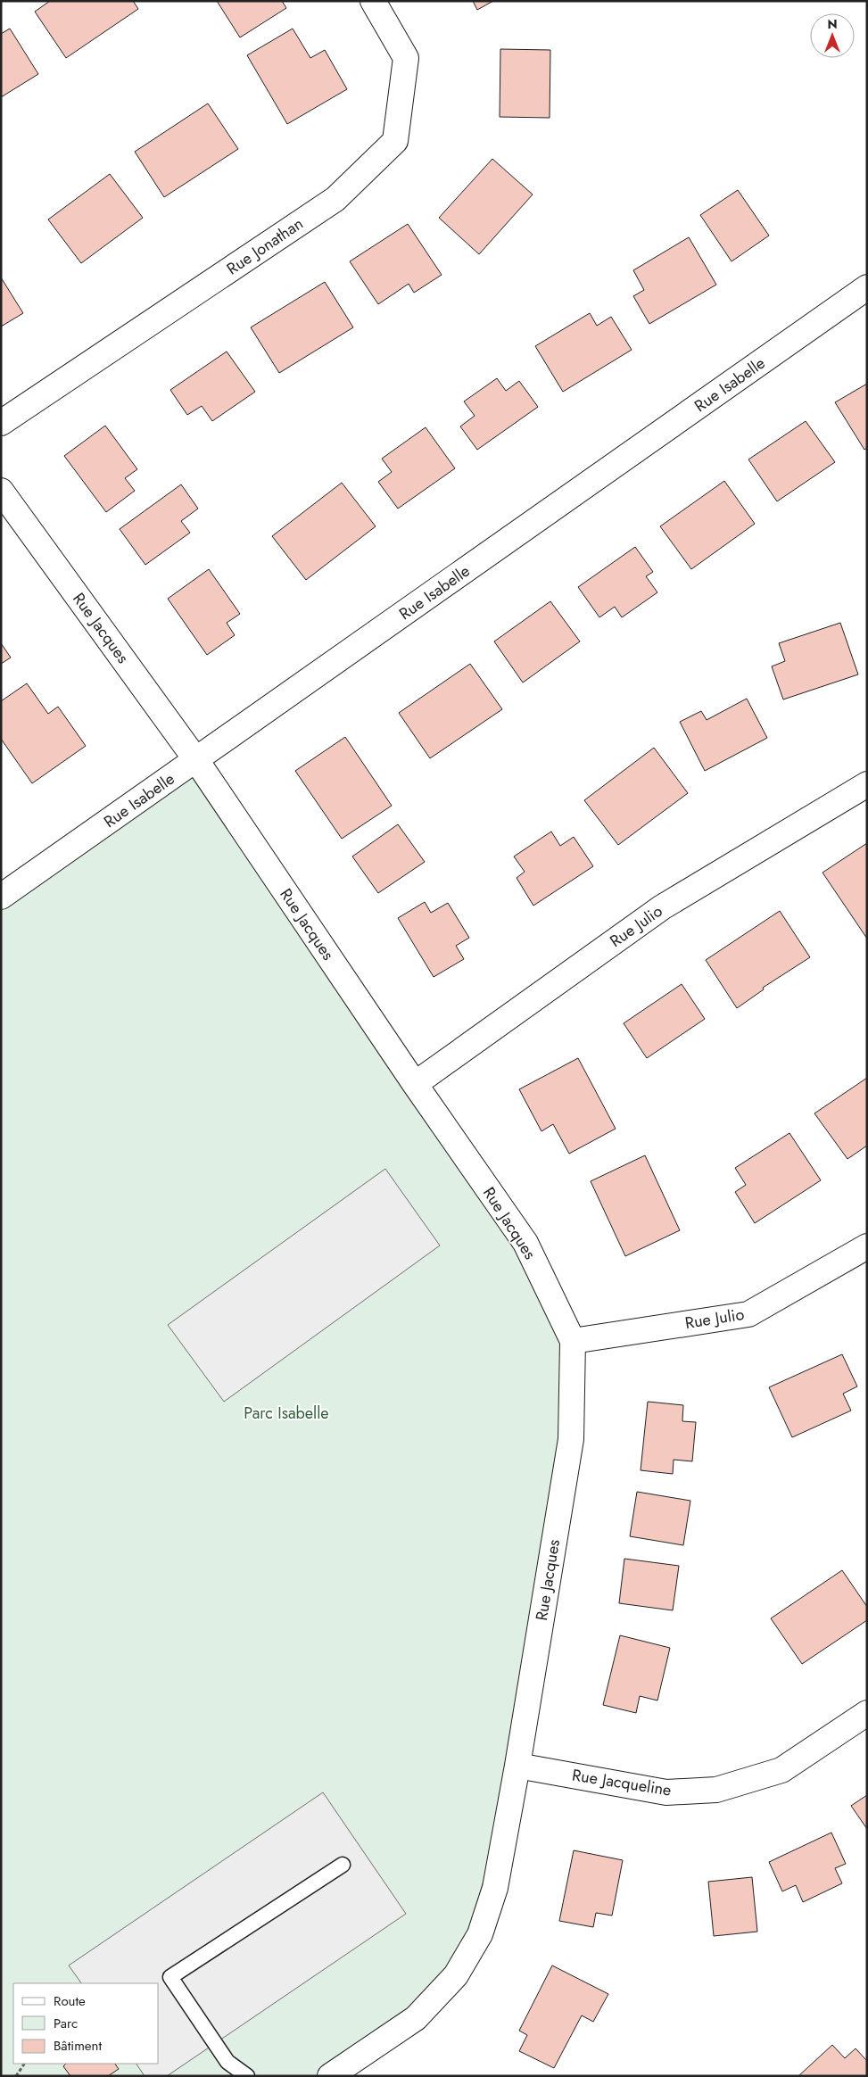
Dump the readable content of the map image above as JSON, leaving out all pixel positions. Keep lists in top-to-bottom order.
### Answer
{
  "streets": {
    "street": [
      "Rue Jonathan",
      "Rue Isabelle",
      "Rue Jacques",
      "Rue Julio",
      "Rue Jacqueline"
    ]
  },
  "crossings": [
    ["Rue Isabelle", "Rue Jacques"],
    ["Rue Jacques", "Rue Julio"],
    ["Rue Jacques", "Rue Jacqueline"]
  ],
  "parks": ["Parc Isabelle"],
  "legend": ["Route", "Parc", "Bâtiment"],
  "north": "top"
}
